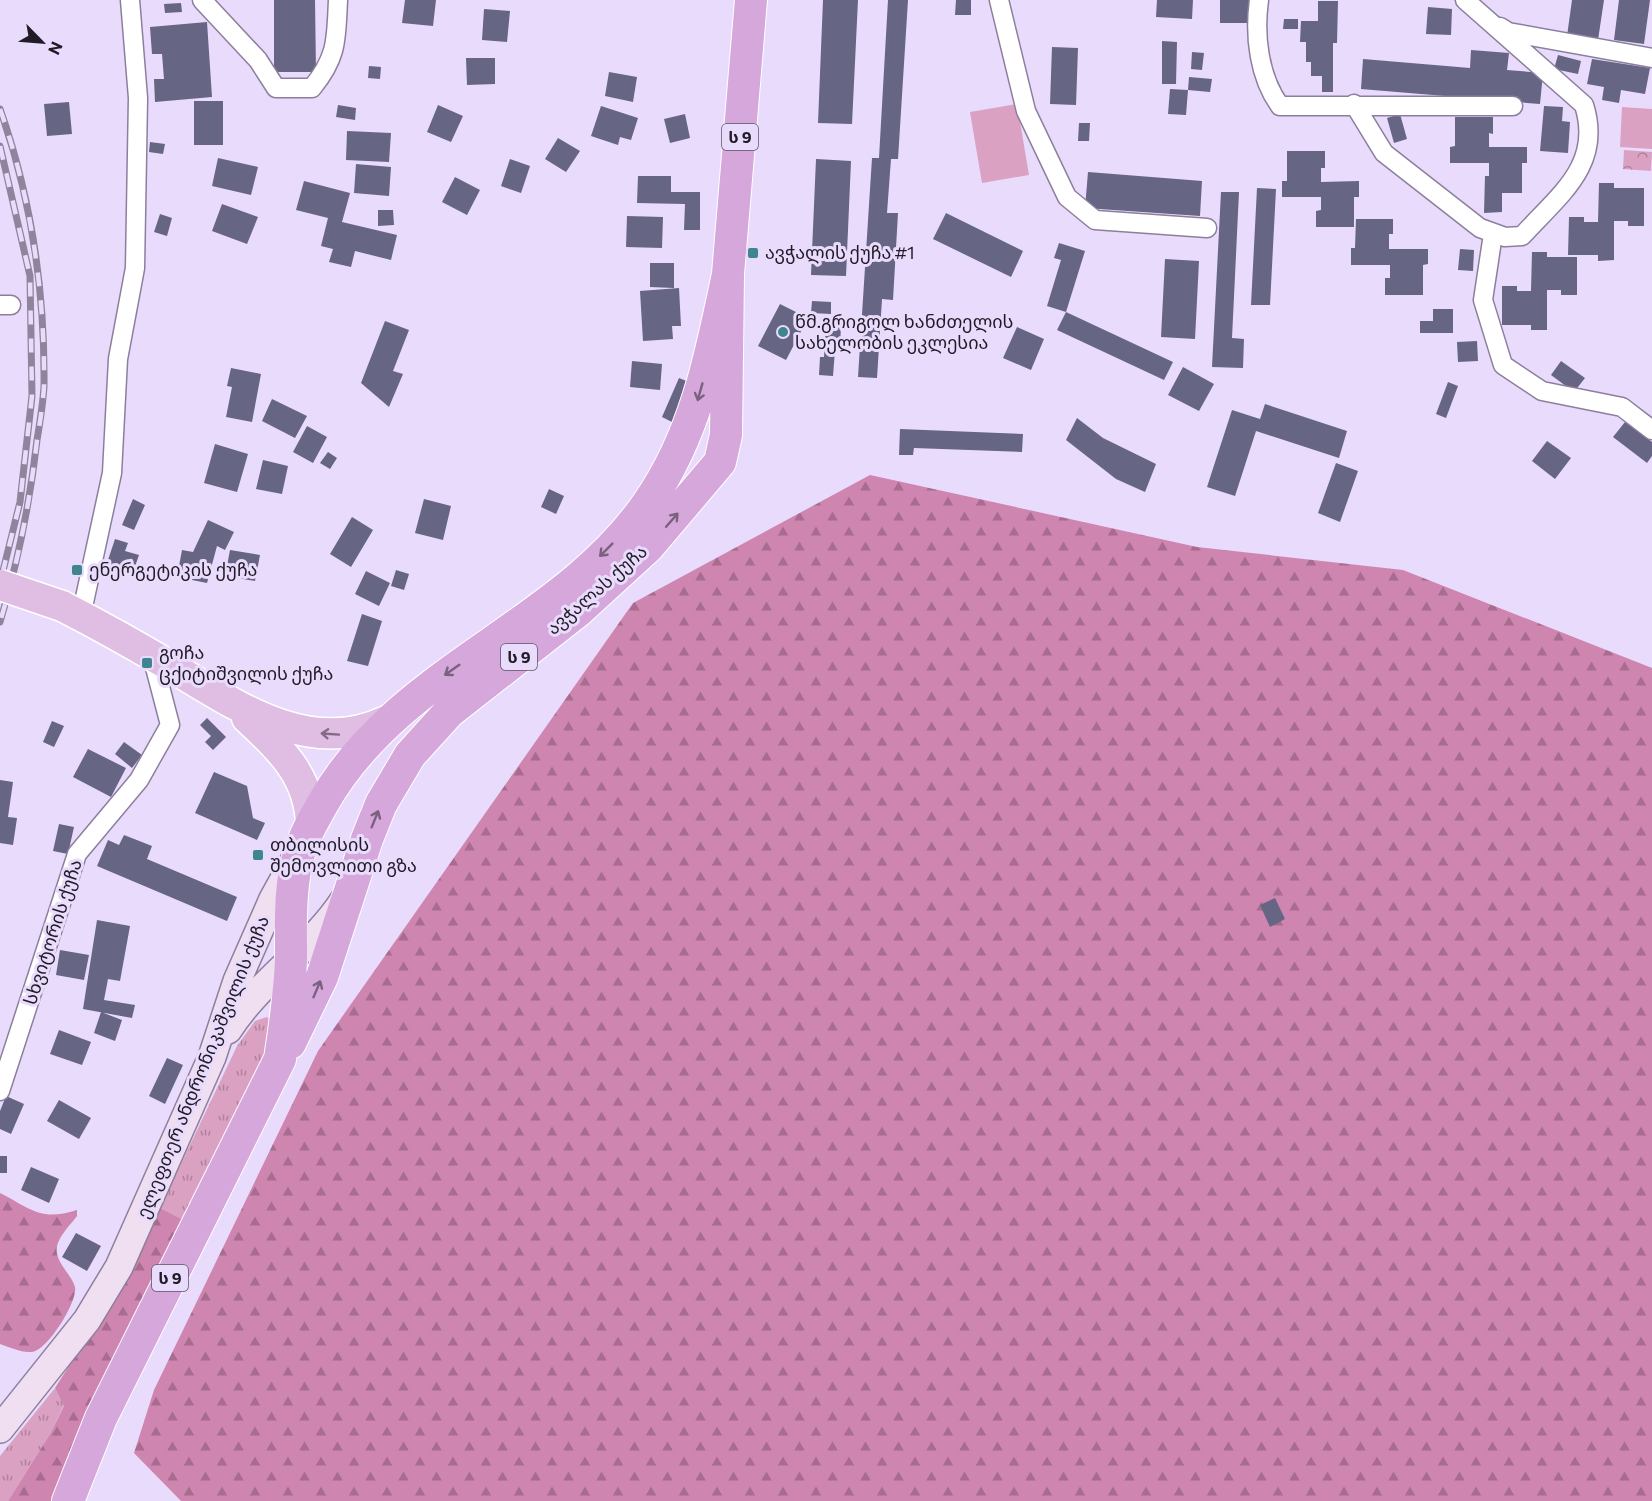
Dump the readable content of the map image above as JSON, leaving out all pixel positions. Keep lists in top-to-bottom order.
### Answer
{
  "streets": {
    "highway": ["ს 9", "ავჭალას ქუჩა"],
    "main road": ["ელეფთერ ანდრონიკაშვილის ქუჩა"],
    "street": ["სხვიტორის ქუჩა"]
  },
  "crossings": [
    ["ს 9", "ავჭალას ქუჩა"],
    ["ს 9", "ელეფთერ ანდრონიკაშვილის ქუჩა"],
    ["ავჭალას ქუჩა", "ელეფთერ ანდრონიკაშვილის ქუჩა"]
  ],
  "places": {
    "transit": [
      "ავჭალის ქუჩა #1",
      "ენერგეტიკის ქუჩა",
      "გოჩა ცქიტიშვილის ქუჩა",
      "თბილისის შემოვლითი გზა"
    ],
    "other": ["წმ.გრიგოლ ხანძთელის სახელობის ეკლესია"]
  },
  "north": "bottom right"
}
